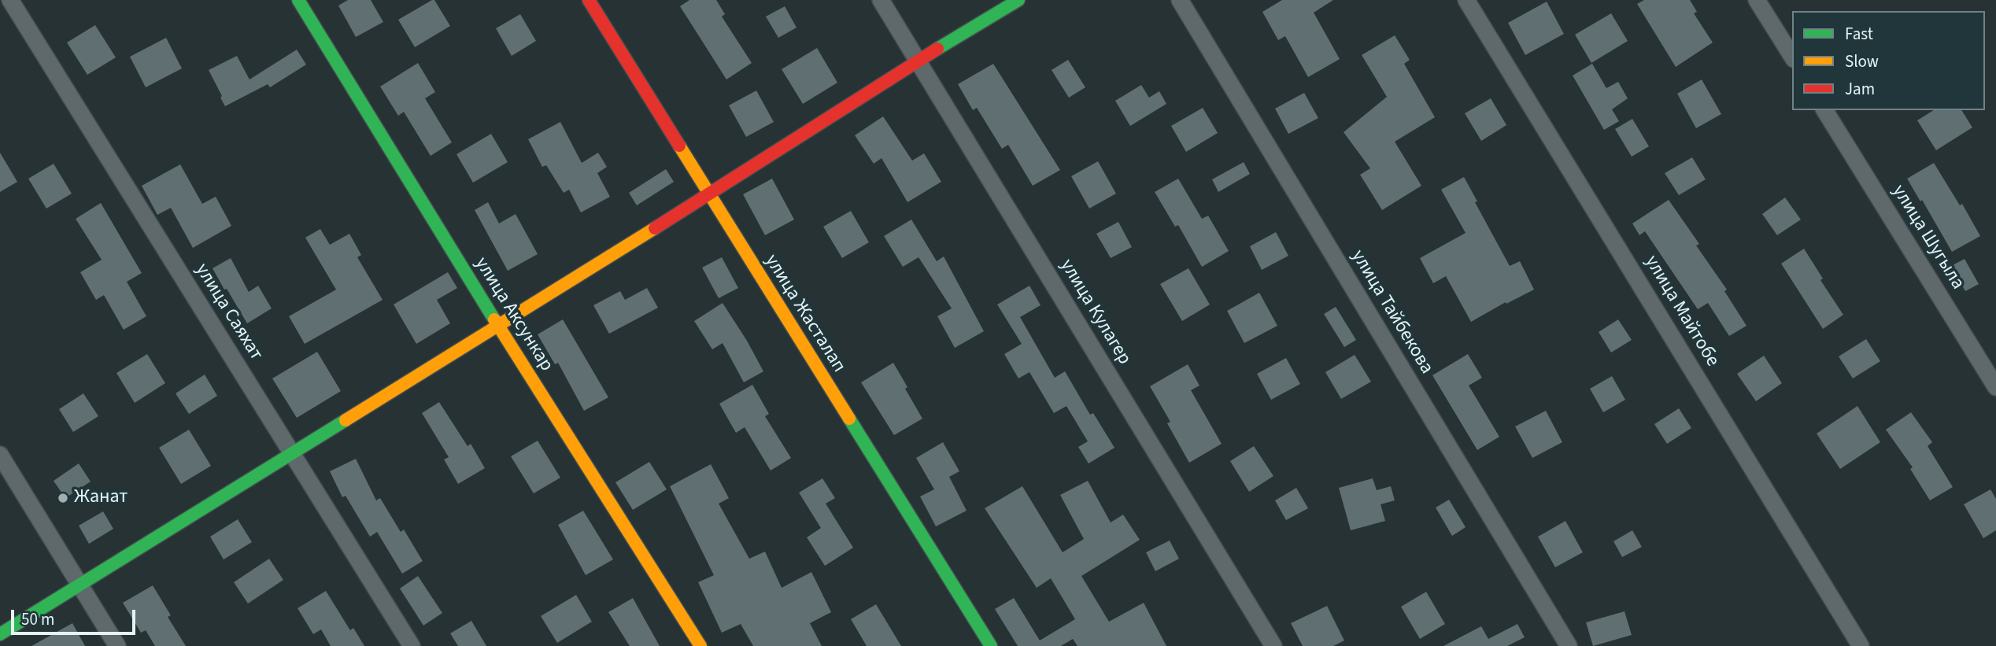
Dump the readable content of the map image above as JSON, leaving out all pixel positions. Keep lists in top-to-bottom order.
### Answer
{
  "streets": {
    "street": [
      "улица Шугыла",
      "улица Майтобе",
      "улица Саяхат",
      "улица Кулагер",
      "улица Тайбекова",
      "улица Жасталап",
      "улица Аксункар"
    ]
  },
  "places": ["Жанат"],
  "legend": ["Fast", "Slow", "Jam"],
  "scale_bar": "50 m"
}
